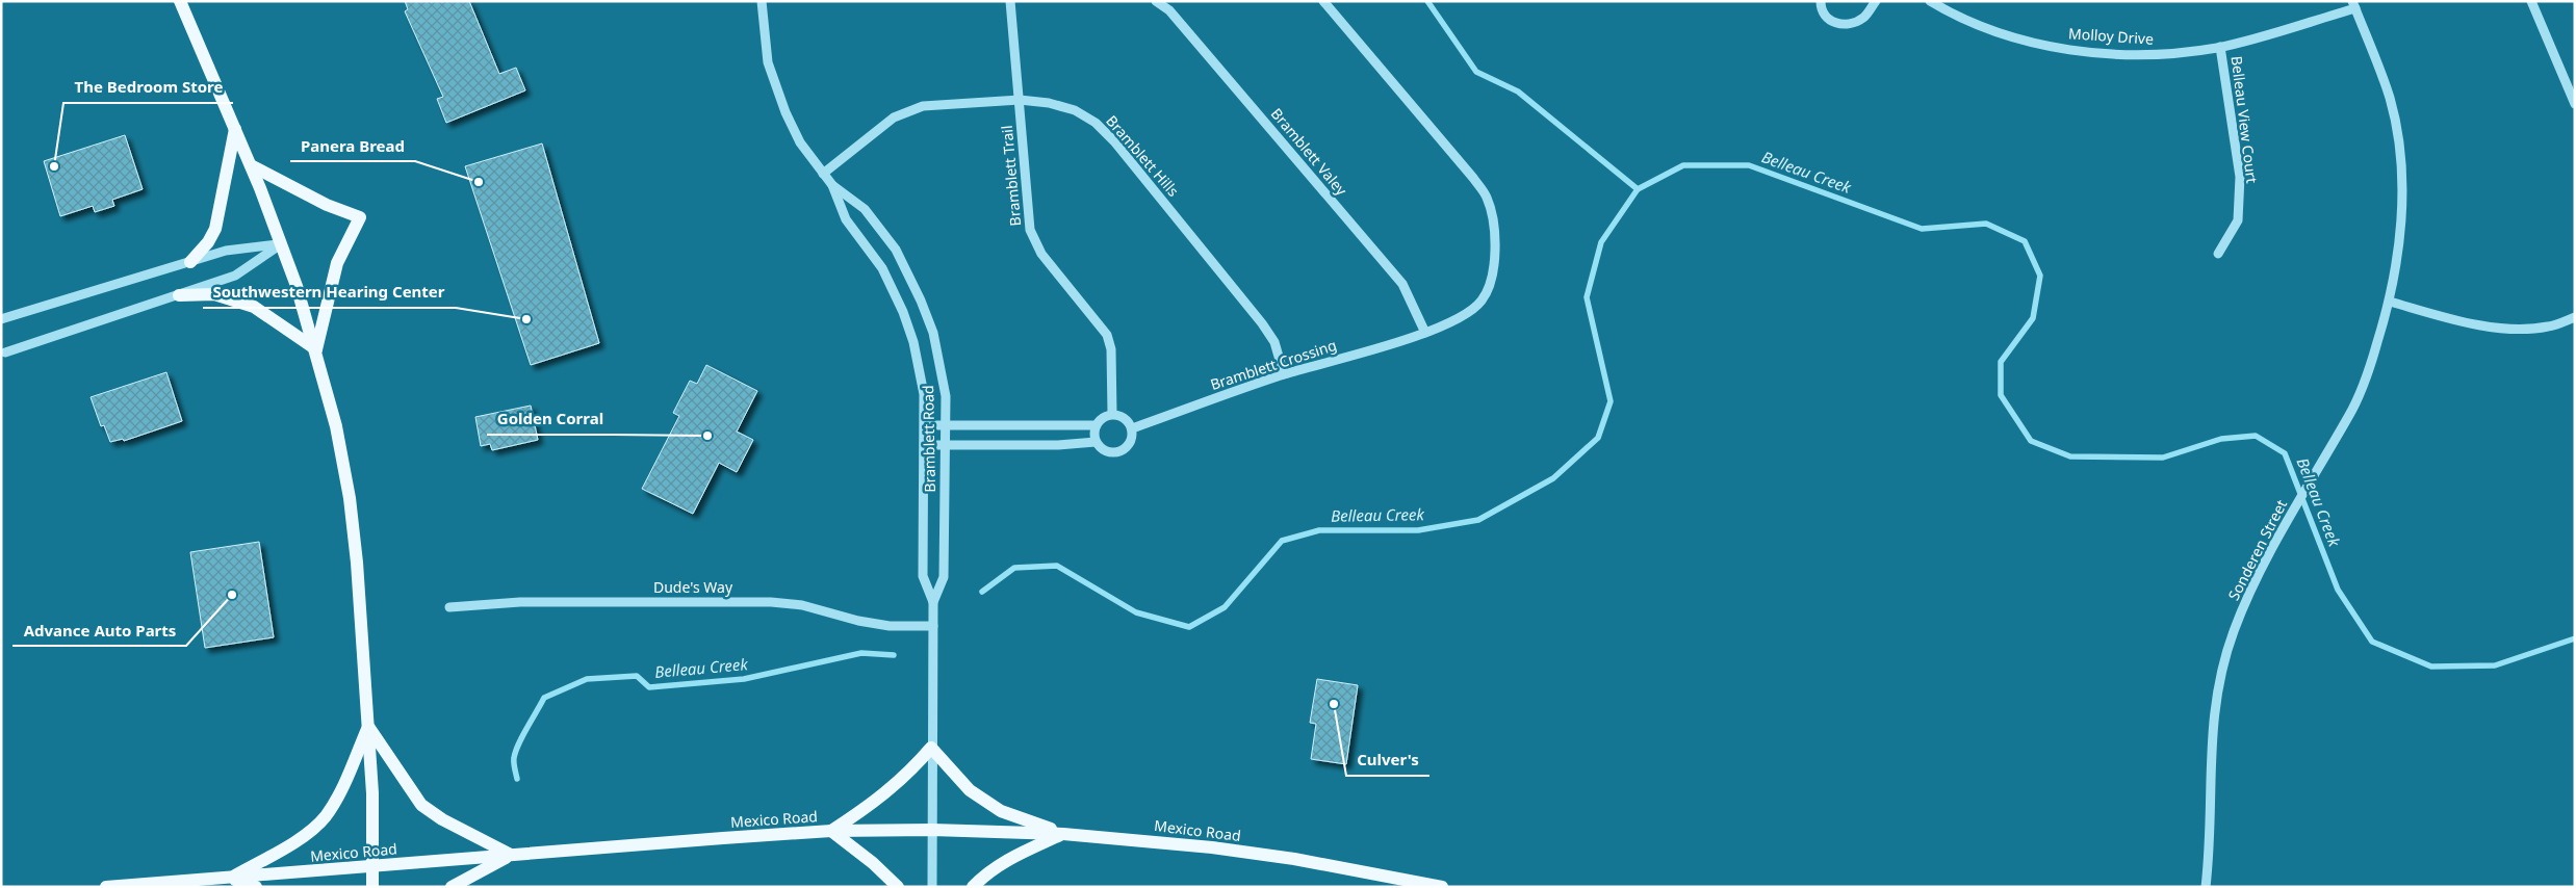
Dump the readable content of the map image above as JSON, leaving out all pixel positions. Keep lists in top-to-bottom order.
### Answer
{
  "streets": {
    "main road": ["Mexico Road"],
    "street": [
      "Molloy Drive",
      "Belleau View Court",
      "Bramblett Valey",
      "Bramblett Hills",
      "Bramblett Trail",
      "Bramblett Crossing",
      "Bramblett Road",
      "Sonderen Street",
      "Dude's Way"
    ]
  },
  "crossings": [
    ["Molloy Drive", "Belleau View Court"],
    ["Molloy Drive", "Sonderen Street"],
    ["Bramblett Valey", "Bramblett Crossing"],
    ["Bramblett Hills", "Bramblett Trail"],
    ["Bramblett Hills", "Bramblett Crossing"],
    ["Bramblett Hills", "Bramblett Road"],
    ["Bramblett Trail", "Bramblett Crossing"],
    ["Bramblett Road", "Dude's Way"],
    ["Bramblett Road", "Mexico Road"]
  ],
  "water": ["Belleau Creek"],
  "places": [
    "The Bedroom Store",
    "Panera Bread",
    "Southwestern Hearing Center",
    "Golden Corral",
    "Advance Auto Parts",
    "Culver's"
  ]
}
